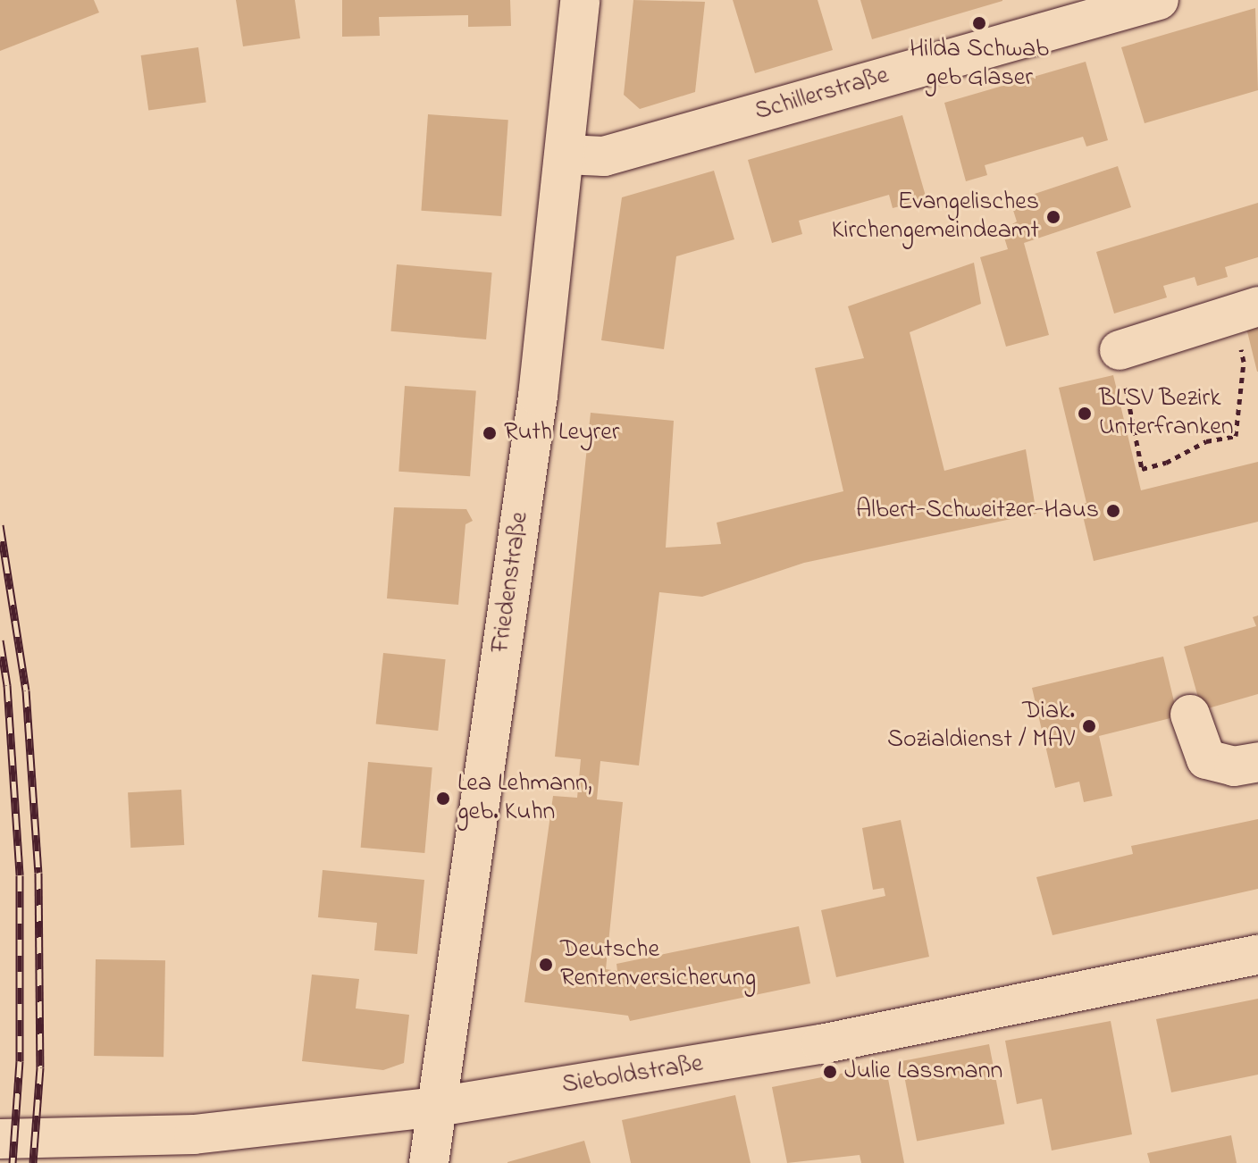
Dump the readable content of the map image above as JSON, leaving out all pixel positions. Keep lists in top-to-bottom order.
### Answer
{
  "streets": {
    "street": ["Schillerstraße", "Friedenstraße", "Sieboldstraße"]
  },
  "crossings": [
    ["Schillerstraße", "Friedenstraße"],
    ["Friedenstraße", "Sieboldstraße"]
  ],
  "places": [
    "Hilda Schwab geb Glaser",
    "Evangelisches Kirchengemeindeamt",
    "BLSV Bezirk Unterfranken",
    "Ruth Leyrer",
    "Albert-Schweitzer-Haus",
    "Diak. Sozialdienst / MAV",
    "Lea Lehmann, geb. Kuhn",
    "Deutsche Rentenversicherung",
    "Julie Lassmann"
  ]
}
